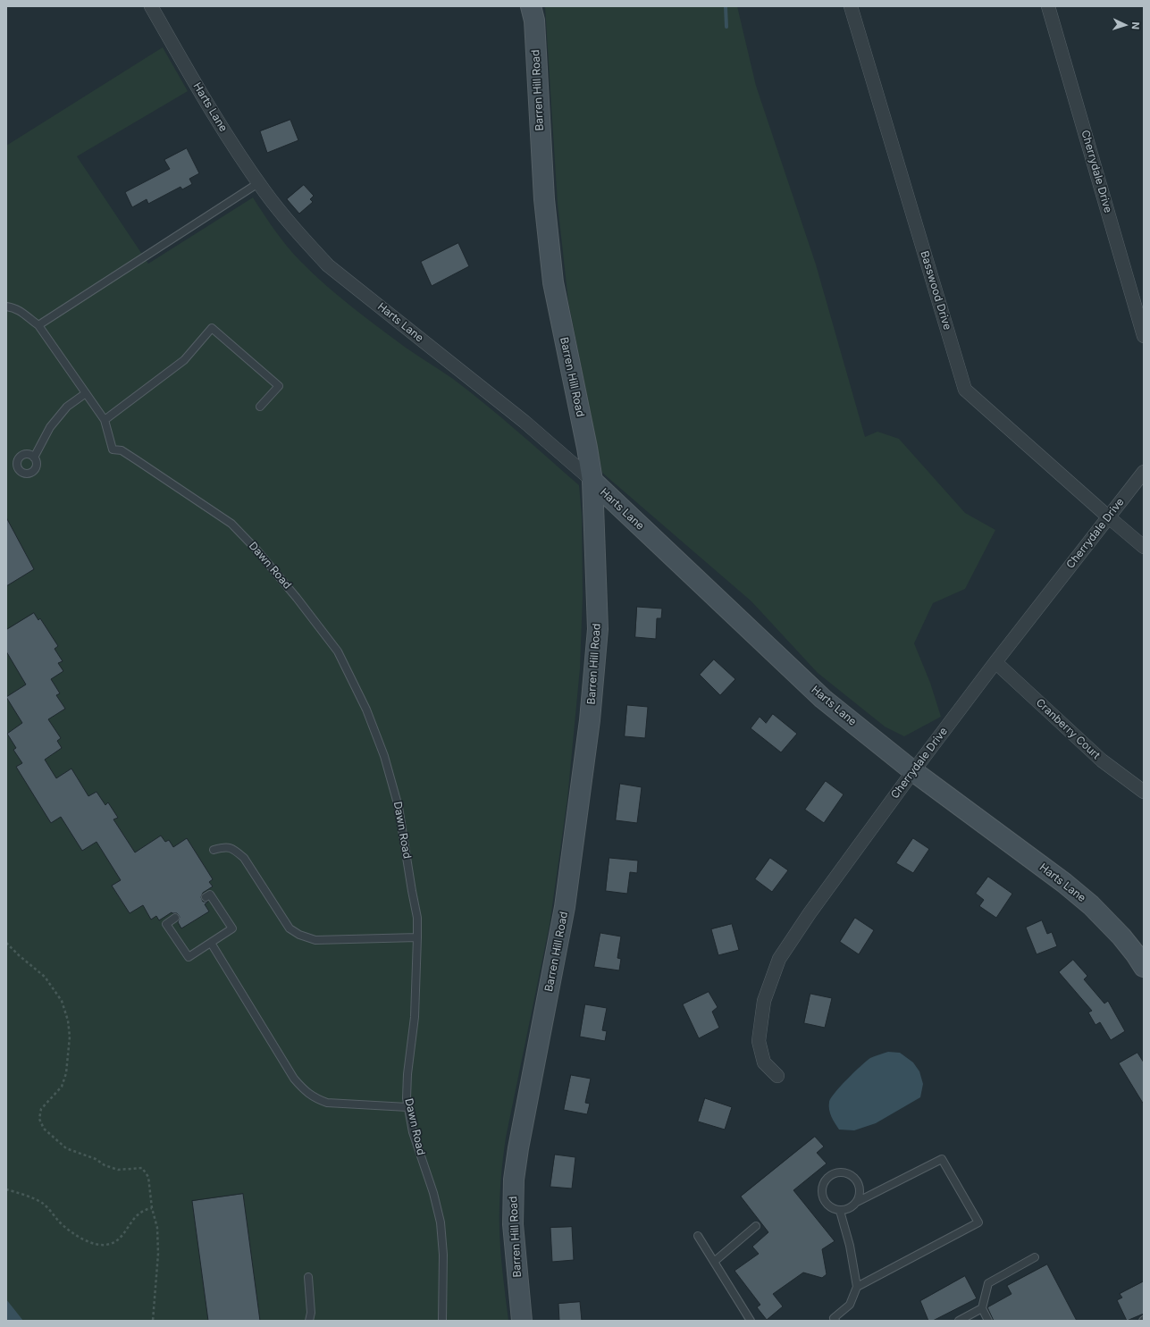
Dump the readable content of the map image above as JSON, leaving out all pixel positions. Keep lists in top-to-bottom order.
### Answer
{
  "streets": {
    "street": [
      "Barren Hill Road",
      "Harts Lane",
      "Cherrydale Drive",
      "Basswood Drive",
      "Cranberry Court"
    ],
    "lane": ["Dawn Road"]
  },
  "crossings": [
    ["Barren Hill Road", "Harts Lane"],
    ["Harts Lane", "Cherrydale Drive"],
    ["Cherrydale Drive", "Basswood Drive"],
    ["Cherrydale Drive", "Cranberry Court"]
  ],
  "north": "right"
}
